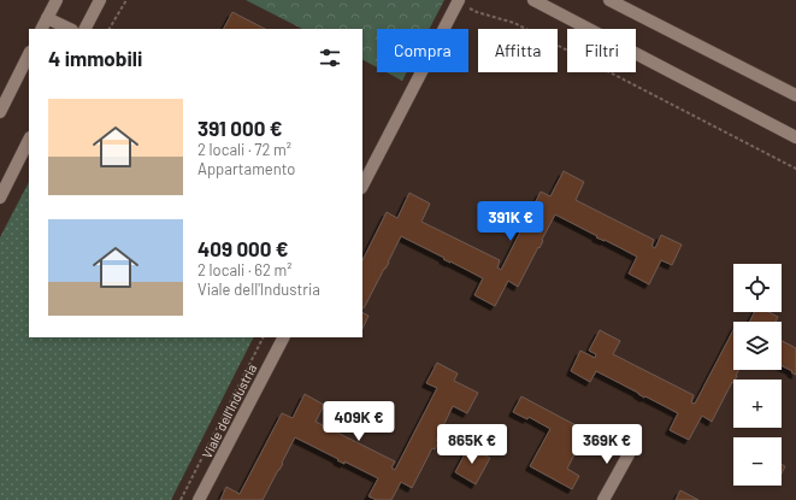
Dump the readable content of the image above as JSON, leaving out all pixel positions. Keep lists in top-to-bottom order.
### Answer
{
  "streets": {
    "street": ["Viale dell'Industria"]
  },
  "page": {
    "chip": ["Compra", "Affitta", "Filtri"],
    "heading": "4 immobili",
    "list": [
      {
        "name": "391 000 €",
        "note": "2 locali · 72 m² · Appartamento"
      },
      {
        "name": "409 000 €",
        "note": "2 locali · 62 m² · Viale dell'Industria"
      }
    ],
    "price": [
      "391K €",
      "409K €",
      "865K €",
      "369K €"
    ],
    "map_buttons": ["+", "−"]
  }
}
